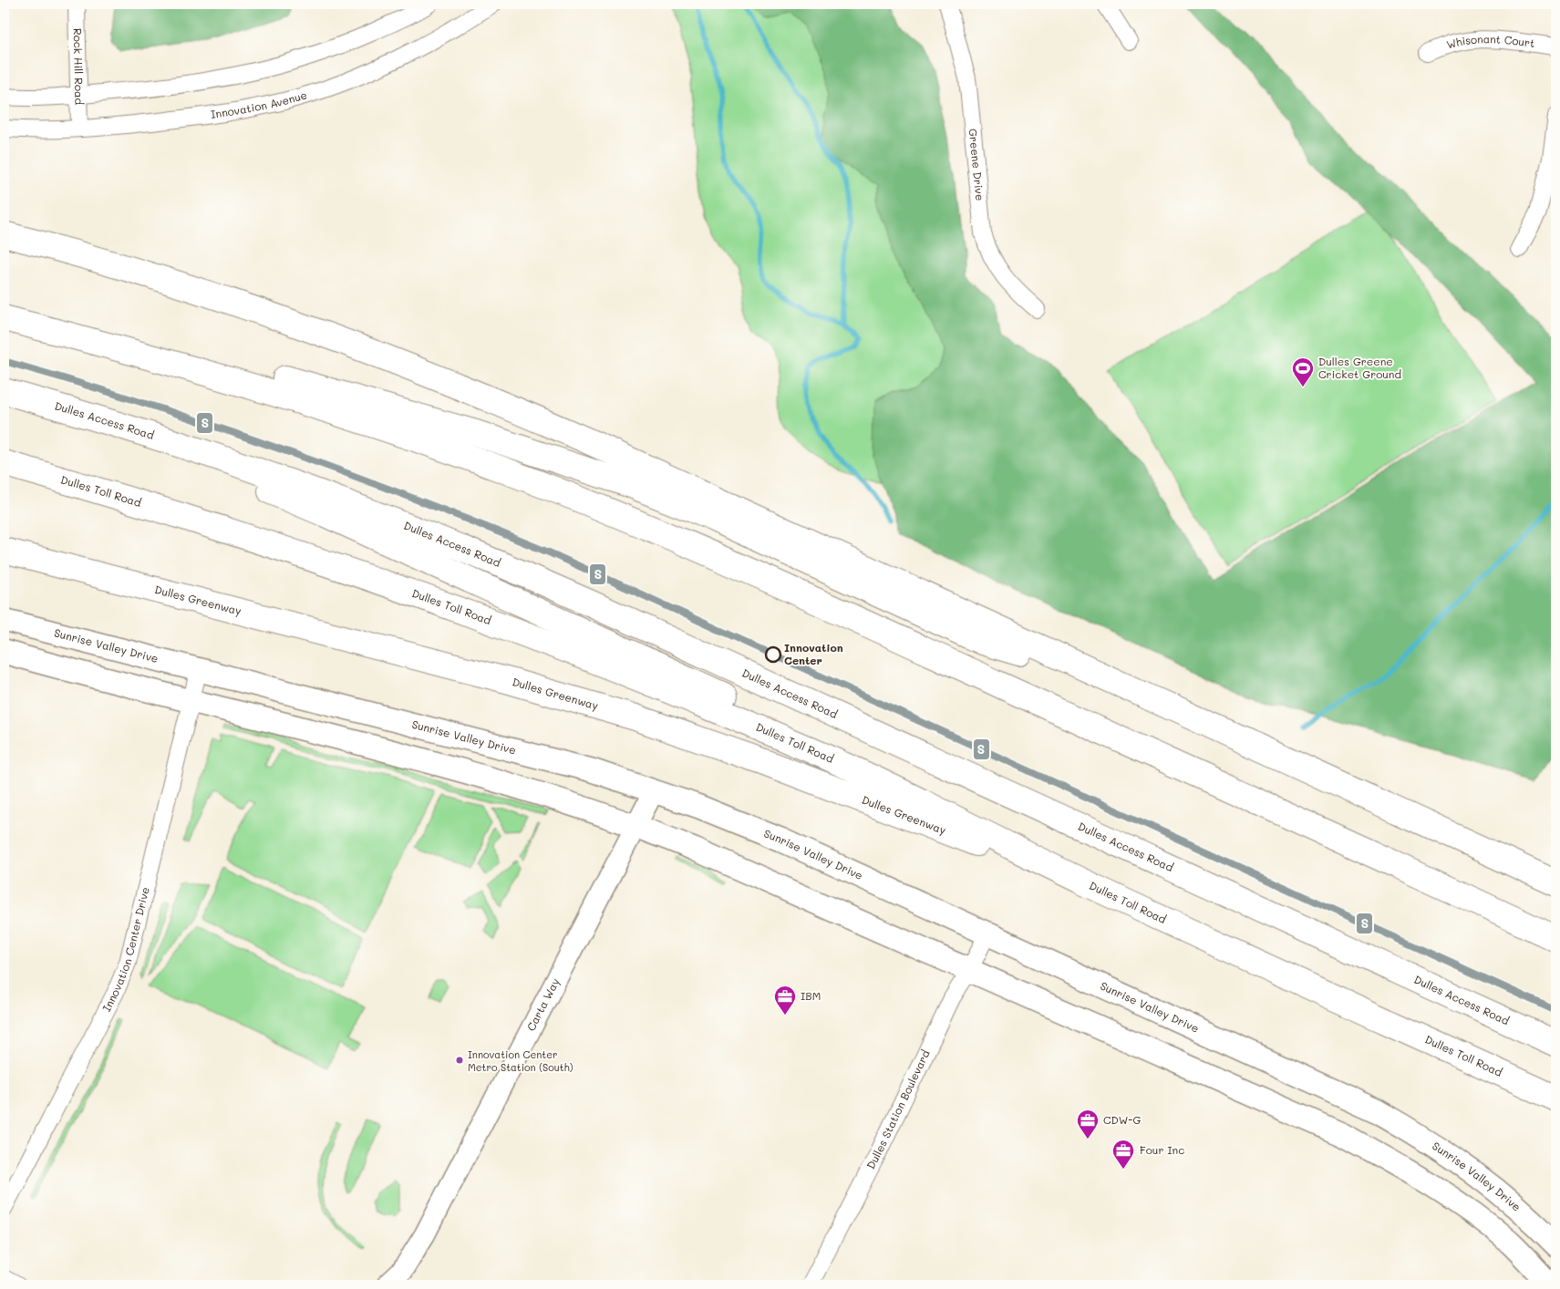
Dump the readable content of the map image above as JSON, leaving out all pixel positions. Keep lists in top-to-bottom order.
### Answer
{
  "streets": {
    "highway": ["Dulles Access Road", "Dulles Toll Road", "Dulles Greenway"],
    "main road": ["Sunrise Valley Drive"],
    "street": [
      "Whisonant Court",
      "Rock Hill Road",
      "Innovation Avenue",
      "Greene Drive",
      "Innovation Center Drive",
      "Carta Way",
      "Dulles Station Boulevard"
    ]
  },
  "crossings": [
    ["Rock Hill Road", "Innovation Avenue"],
    ["Dulles Toll Road", "Dulles Greenway"],
    ["Sunrise Valley Drive", "Innovation Center Drive"],
    ["Sunrise Valley Drive", "Carta Way"],
    ["Sunrise Valley Drive", "Dulles Station Boulevard"]
  ],
  "places": {
    "sports": ["Dulles Greene Cricket Ground"],
    "other": ["Innovation Center", "Innovation Center Metro Station (South)"],
    "office": ["IBM", "CDW-G", "Four Inc"]
  },
  "lines": ["transit line S"]
}
